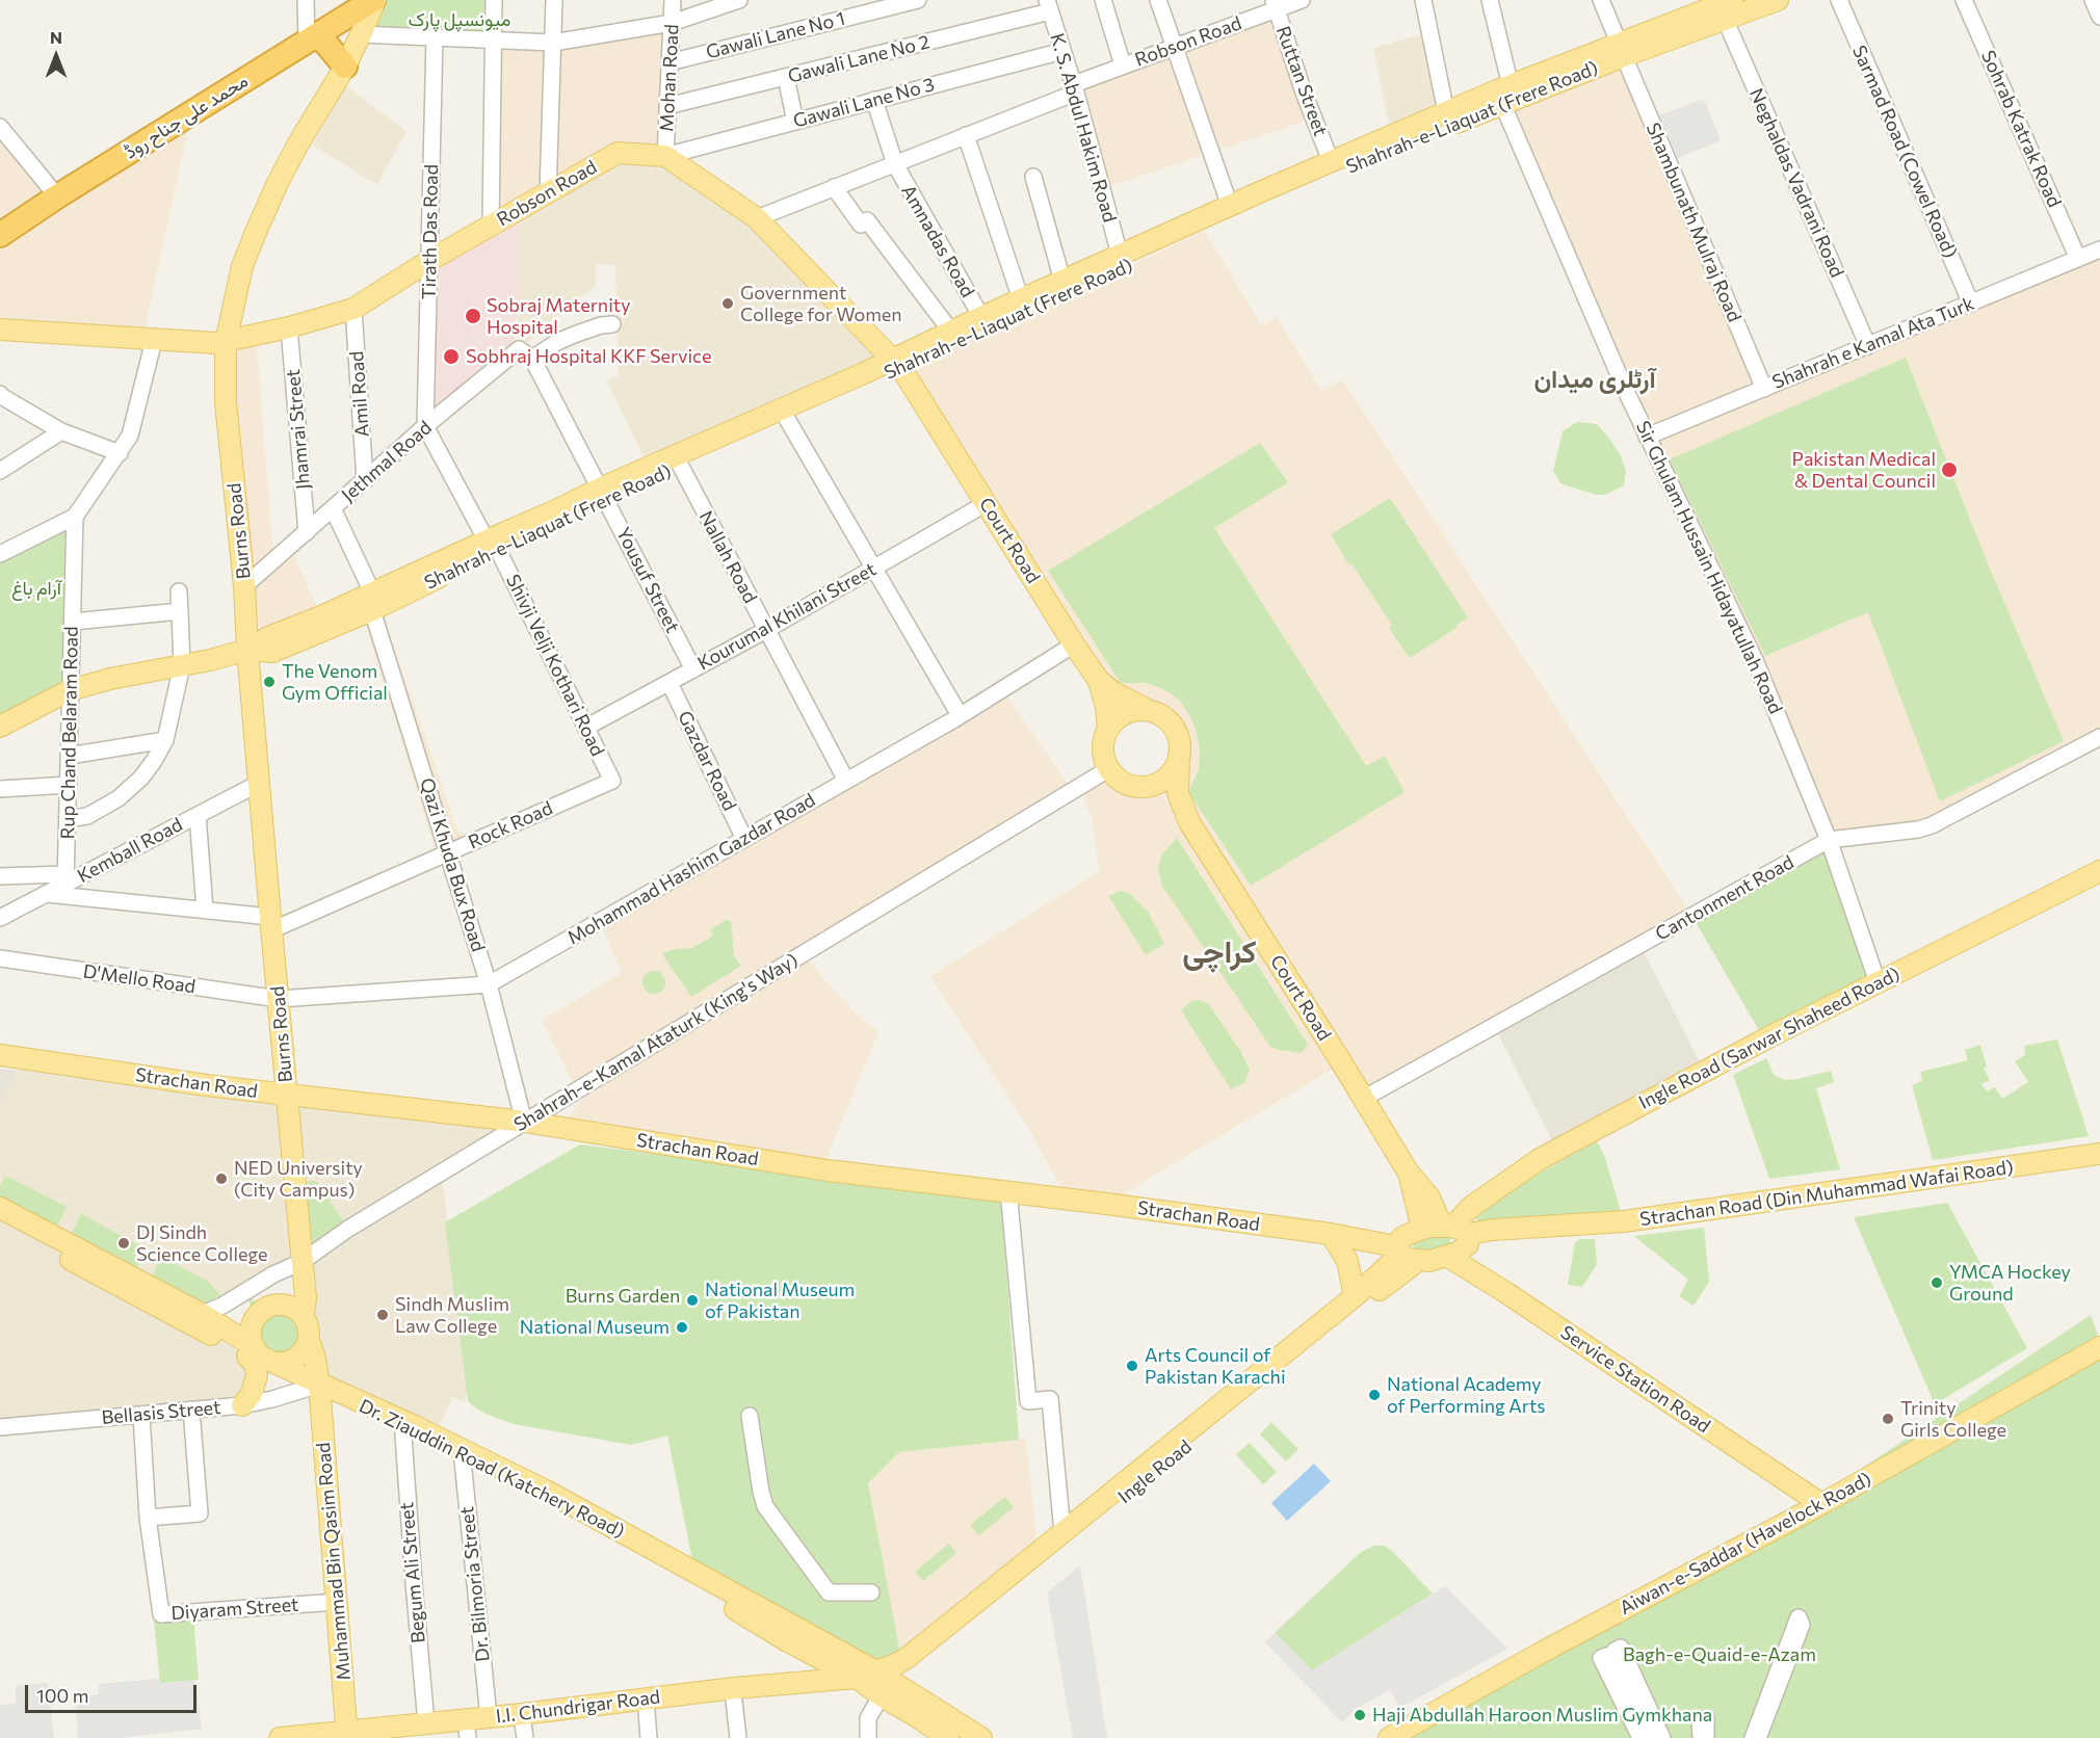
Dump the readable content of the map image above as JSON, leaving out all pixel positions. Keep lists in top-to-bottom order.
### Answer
{
  "streets": {
    "highway": ["محمد علی جناح روڈ"],
    "main road": [
      "Robson Road",
      "Shahrah-e-Liaquat (Frere Road)",
      "Burns Road",
      "Court Road",
      "Ingle Road (Sarwar Shaheed Road)",
      "Strachan Road",
      "Strachan Road (Din Muhammad Wafai Road)",
      "Service Station Road",
      "Dr. Ziauddin Road (Katchery Road)",
      "Ingle Road",
      "Aiwan-e-Saddar (Havelock Road)",
      "Muhammad Bin Qasim Road",
      "I.I. Chundrigar Road"
    ],
    "street": [
      "Gawali Lane No 1",
      "Gawali Lane No 2",
      "Mohan Road",
      "Ruttan Street",
      "Gawali Lane No 3",
      "K. S. Abdul Hakim Road",
      "Sohrab Katrak Road",
      "Sarmad Road (Cowel Road)",
      "Neghaldas Vadrani Road",
      "Shambunath Mulraj Road",
      "Tirath Das Road",
      "Amnadas Road",
      "Shahrah e Kamal Ata Turk",
      "Amil Road",
      "Jhamrai Street",
      "Jethmal Road",
      "Nallah Road",
      "Sir Ghulam Hussain Hidayatullah Road",
      "Yousuf Street",
      "Kourumal Khilani Street",
      "Shivji Velji Kothari Road",
      "Rup Chand Belaram Road",
      "Gazdar Road",
      "Rock Road",
      "Kemball Road",
      "Qazi Khuda Bux Road",
      "Mohammad Hashim Gazdar Road",
      "Cantonment Road",
      "D'Mello Road",
      "Shahrah-e-Kamal Ataturk (King's Way)",
      "Bellasis Street",
      "Begum Ali Street",
      "Dr. Bilmoria Street",
      "Diyaram Street"
    ]
  },
  "crossings": [
    ["Gawali Lane No 1", "Mohan Road"],
    ["Robson Road", "Mohan Road"],
    ["Robson Road", "Ruttan Street"],
    ["Robson Road", "Gawali Lane No 3"],
    ["Robson Road", "K. S. Abdul Hakim Road"],
    ["Robson Road", "Tirath Das Road"],
    ["Robson Road", "Amnadas Road"],
    ["Robson Road", "Amil Road"],
    ["Robson Road", "Jhamrai Street"],
    ["Robson Road", "Burns Road"],
    ["Gawali Lane No 2", "Mohan Road"],
    ["Gawali Lane No 2", "K. S. Abdul Hakim Road"],
    ["Mohan Road", "Gawali Lane No 3"],
    ["Ruttan Street", "Shahrah-e-Liaquat (Frere Road)"],
    ["Gawali Lane No 3", "K. S. Abdul Hakim Road"],
    ["Gawali Lane No 3", "Amnadas Road"],
    ["محمد علی جناح روڈ", "Burns Road"],
    ["Shahrah-e-Liaquat (Frere Road)", "K. S. Abdul Hakim Road"],
    ["Shahrah-e-Liaquat (Frere Road)", "Neghaldas Vadrani Road"],
    ["Shahrah-e-Liaquat (Frere Road)", "Shambunath Mulraj Road"],
    ["Shahrah-e-Liaquat (Frere Road)", "Amnadas Road"],
    ["Shahrah-e-Liaquat (Frere Road)", "Burns Road"],
    ["Shahrah-e-Liaquat (Frere Road)", "Court Road"],
    ["Shahrah-e-Liaquat (Frere Road)", "Nallah Road"],
    ["Shahrah-e-Liaquat (Frere Road)", "Sir Ghulam Hussain Hidayatullah Road"],
    ["Shahrah-e-Liaquat (Frere Road)", "Yousuf Street"],
    ["Shahrah-e-Liaquat (Frere Road)", "Shivji Velji Kothari Road"],
    ["Shahrah-e-Liaquat (Frere Road)", "Rup Chand Belaram Road"],
    ["Shahrah-e-Liaquat (Frere Road)", "Qazi Khuda Bux Road"],
    ["Sohrab Katrak Road", "Shahrah e Kamal Ata Turk"],
    ["Sarmad Road (Cowel Road)", "Shahrah e Kamal Ata Turk"],
    ["Neghaldas Vadrani Road", "Shahrah e Kamal Ata Turk"],
    ["Shambunath Mulraj Road", "Shahrah e Kamal Ata Turk"],
    ["Tirath Das Road", "Jethmal Road"],
    ["Tirath Das Road", "Shivji Velji Kothari Road"],
    ["Shahrah e Kamal Ata Turk", "Sir Ghulam Hussain Hidayatullah Road"],
    ["Amil Road", "Jethmal Road"],
    ["Jhamrai Street", "Jethmal Road"],
    ["Jethmal Road", "Burns Road"],
    ["Jethmal Road", "Yousuf Street"],
    ["Jethmal Road", "Shivji Velji Kothari Road"],
    ["Jethmal Road", "Qazi Khuda Bux Road"],
    ["Burns Road", "Rock Road"],
    ["Burns Road", "Kemball Road"],
    ["Burns Road", "Mohammad Hashim Gazdar Road"],
    ["Burns Road", "D'Mello Road"],
    ["Burns Road", "Strachan Road"],
    ["Court Road", "Kourumal Khilani Street"],
    ["Court Road", "Mohammad Hashim Gazdar Road"],
    ["Court Road", "Cantonment Road"],
    ["Court Road", "Ingle Road (Sarwar Shaheed Road)"],
    ["Court Road", "Shahrah-e-Kamal Ataturk (King's Way)"],
    ["Court Road", "Strachan Road (Din Muhammad Wafai Road)"],
    ["Court Road", "Service Station Road"],
    ["Nallah Road", "Kourumal Khilani Street"],
    ["Nallah Road", "Mohammad Hashim Gazdar Road"],
    ["Sir Ghulam Hussain Hidayatullah Road", "Cantonment Road"],
    ["Sir Ghulam Hussain Hidayatullah Road", "Ingle Road (Sarwar Shaheed Road)"],
    ["Yousuf Street", "Kourumal Khilani Street"],
    ["Kourumal Khilani Street", "Shivji Velji Kothari Road"],
    ["Kourumal Khilani Street", "Gazdar Road"],
    ["Shivji Velji Kothari Road", "Rock Road"],
    ["Rup Chand Belaram Road", "Kemball Road"],
    ["Gazdar Road", "Mohammad Hashim Gazdar Road"],
    ["Rock Road", "Qazi Khuda Bux Road"],
    ["Qazi Khuda Bux Road", "Mohammad Hashim Gazdar Road"],
    ["Qazi Khuda Bux Road", "Shahrah-e-Kamal Ataturk (King's Way)"],
    ["Qazi Khuda Bux Road", "Strachan Road"],
    ["Mohammad Hashim Gazdar Road", "D'Mello Road"],
    ["Ingle Road (Sarwar Shaheed Road)", "Strachan Road (Din Muhammad Wafai Road)"],
    ["Ingle Road (Sarwar Shaheed Road)", "Service Station Road"],
    ["Shahrah-e-Kamal Ataturk (King's Way)", "Strachan Road"],
    ["Shahrah-e-Kamal Ataturk (King's Way)", "Dr. Ziauddin Road (Katchery Road)"],
    ["Strachan Road", "Strachan Road (Din Muhammad Wafai Road)"],
    ["Strachan Road", "Ingle Road"],
    ["Strachan Road (Din Muhammad Wafai Road)", "Service Station Road"],
    ["Strachan Road (Din Muhammad Wafai Road)", "Ingle Road"],
    ["Service Station Road", "Aiwan-e-Saddar (Havelock Road)"],
    ["Bellasis Street", "Dr. Ziauddin Road (Katchery Road)"],
    ["Bellasis Street", "Muhammad Bin Qasim Road"],
    ["Dr. Ziauddin Road (Katchery Road)", "Ingle Road"],
    ["Dr. Ziauddin Road (Katchery Road)", "Muhammad Bin Qasim Road"],
    ["Dr. Ziauddin Road (Katchery Road)", "Begum Ali Street"],
    ["Dr. Ziauddin Road (Katchery Road)", "Dr. Bilmoria Street"],
    ["Dr. Ziauddin Road (Katchery Road)", "I.I. Chundrigar Road"],
    ["Ingle Road", "I.I. Chundrigar Road"],
    ["Muhammad Bin Qasim Road", "Diyaram Street"],
    ["Muhammad Bin Qasim Road", "I.I. Chundrigar Road"],
    ["Begum Ali Street", "I.I. Chundrigar Road"],
    ["Dr. Bilmoria Street", "I.I. Chundrigar Road"]
  ],
  "districts": ["آرٹلری میدان", "کراچی"],
  "parks": [
    "میونسپل پارک",
    "آرام باغ",
    "Burns Garden",
    "Bagh-e-Quaid-e-Azam"
  ],
  "places": [
    "Government College for Women",
    "Sobraj Maternity Hospital",
    "Sobhraj Hospital KKF Service",
    "Pakistan Medical & Dental Council",
    "The Venom Gym Official",
    "NED University (City Campus)",
    "DJ Sindh Science College",
    "YMCA Hockey Ground",
    "National Museum of Pakistan",
    "Sindh Muslim Law College",
    "National Museum",
    "Arts Council of Pakistan Karachi",
    "National Academy of Performing Arts",
    "Trinity Girls College",
    "Haji Abdullah Haroon Muslim Gymkhana"
  ],
  "scale_bar": "100 m",
  "north": "top"
}
